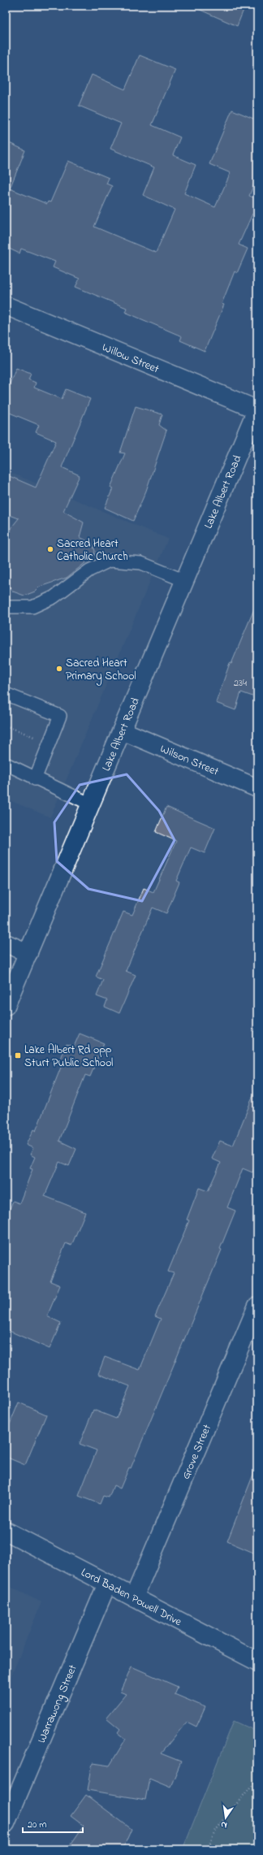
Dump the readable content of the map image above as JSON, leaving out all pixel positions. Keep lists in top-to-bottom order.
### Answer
{
  "streets": {
    "street": [
      "Willow Street",
      "Lake Albert Road",
      "Wilson Street",
      "Grove Street",
      "Lord Baden Powell Drive",
      "Warrawong Street"
    ]
  },
  "crossings": [
    ["Willow Street", "Lake Albert Road"],
    ["Lake Albert Road", "Wilson Street"],
    ["Grove Street", "Lord Baden Powell Drive"],
    ["Lord Baden Powell Drive", "Warrawong Street"]
  ],
  "places": {
    "other": ["Sacred Heart Catholic Church", "Sacred Heart Primary School"],
    "transit": ["Lake Albert Rd opp Sturt Public School"]
  },
  "house_numbers": ["234"],
  "scale_bar": "20 m",
  "north": "bottom"
}
